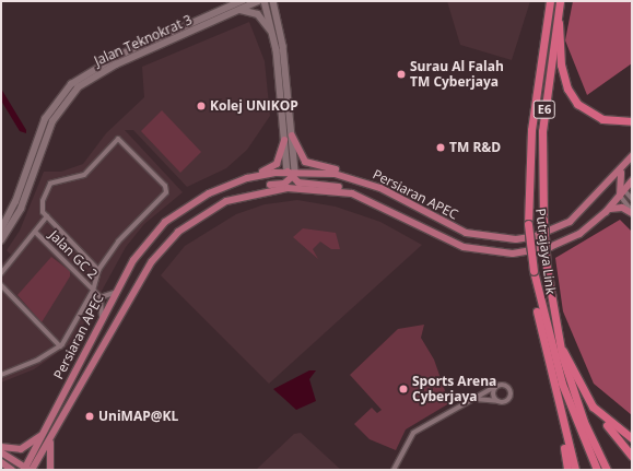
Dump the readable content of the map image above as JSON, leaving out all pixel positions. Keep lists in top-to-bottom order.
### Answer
{
  "streets": {
    "highway": ["E6", "Putrajaya Link"],
    "main road": ["Jalan Teknokrat 3", "Persiaran APEC"],
    "street": ["Jalan GC 2"]
  },
  "crossings": [
    ["Persiaran APEC", "Jalan GC 2"]
  ],
  "places": [
    "Surau Al Falah TM Cyberjaya",
    "Kolej UNIKOP",
    "TM R&D",
    "Sports Arena Cyberjaya",
    "UniMAP@KL"
  ]
}
